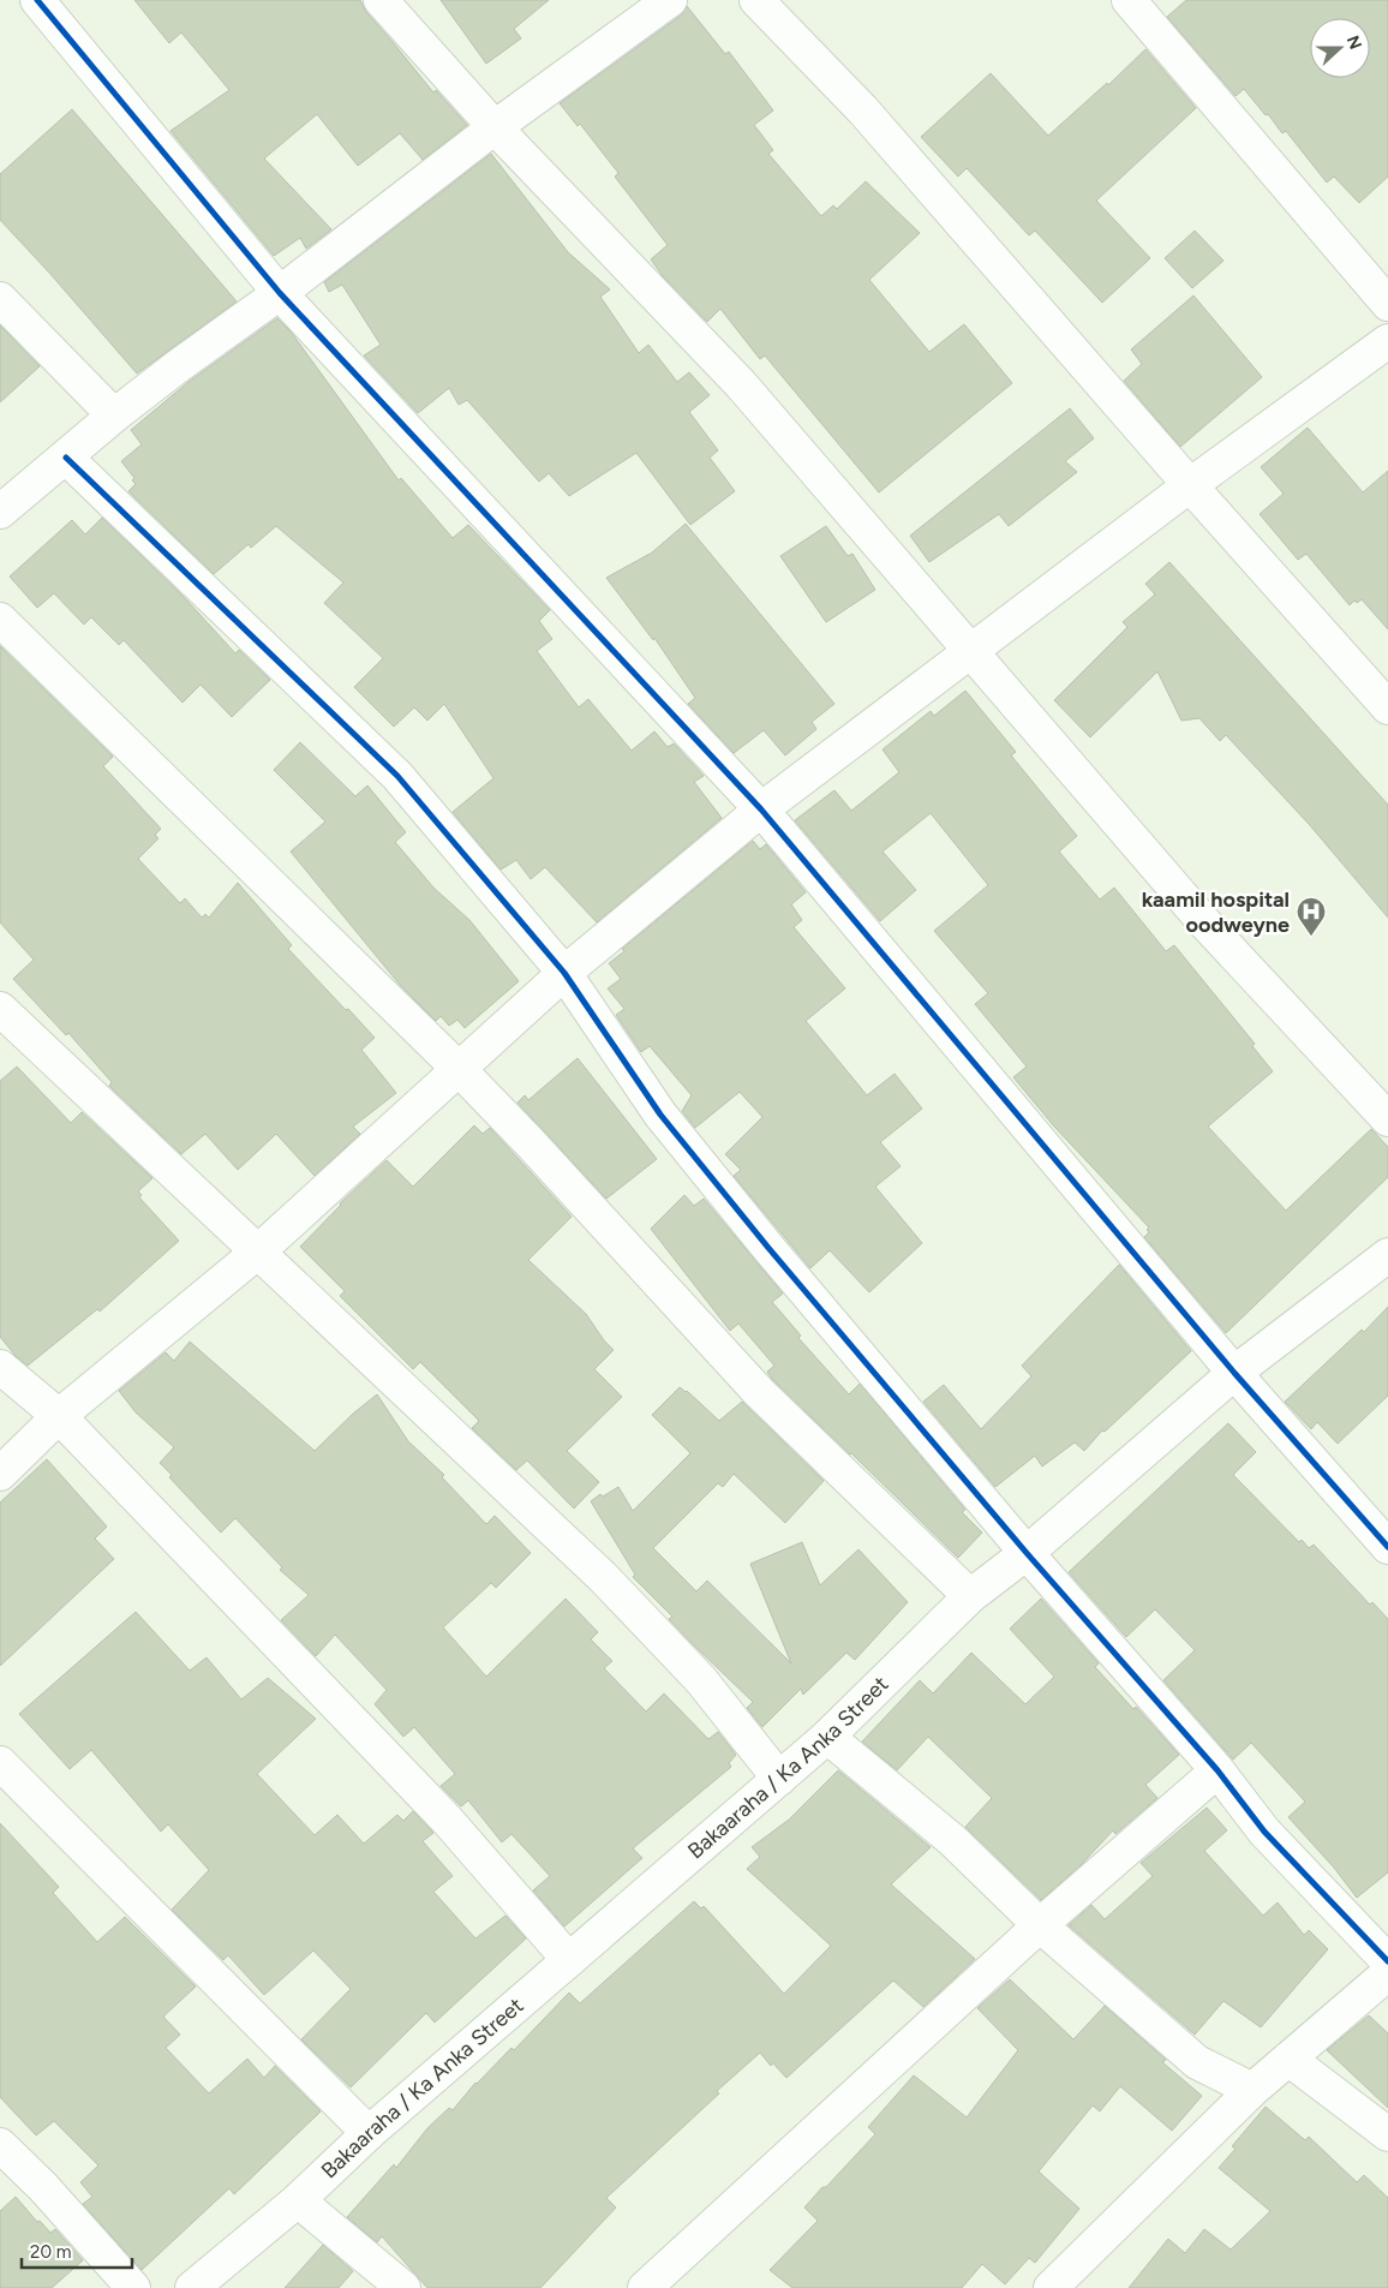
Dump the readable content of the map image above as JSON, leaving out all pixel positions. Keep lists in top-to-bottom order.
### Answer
{
  "streets": {
    "street": ["Bakaaraha / Ka Anka Street"]
  },
  "places": {
    "hospital": ["kaamil hospital oodweyne"]
  },
  "scale_bar": "20 m",
  "north": "right"
}
